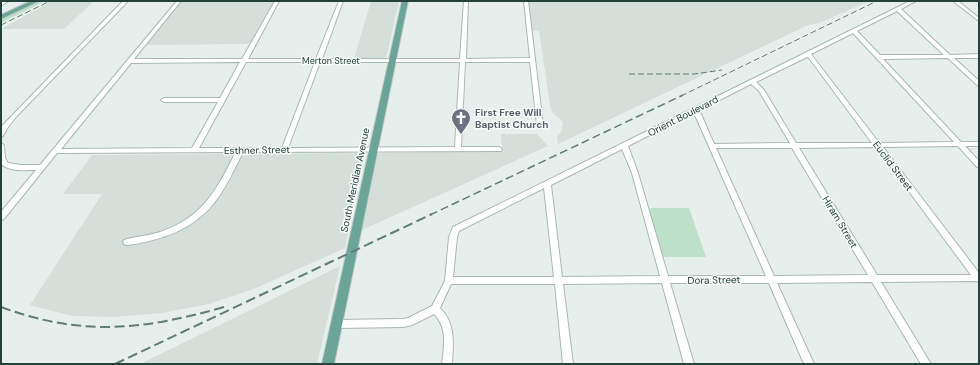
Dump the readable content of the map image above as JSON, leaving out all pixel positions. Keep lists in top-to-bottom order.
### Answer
{
  "streets": {
    "main road": ["South Meridian Avenue"],
    "street": [
      "Merton Street",
      "Orient Boulevard",
      "Esthner Street",
      "Euclid Street",
      "Hiram Street",
      "Dora Street"
    ]
  },
  "crossings": [
    ["Merton Street", "South Meridian Avenue"],
    ["Orient Boulevard", "Euclid Street"],
    ["Orient Boulevard", "Hiram Street"],
    ["Orient Boulevard", "Dora Street"],
    ["Esthner Street", "South Meridian Avenue"],
    ["Euclid Street", "Dora Street"],
    ["Hiram Street", "Dora Street"]
  ],
  "places": {
    "church": ["First Free Will Baptist Church"]
  }
}
